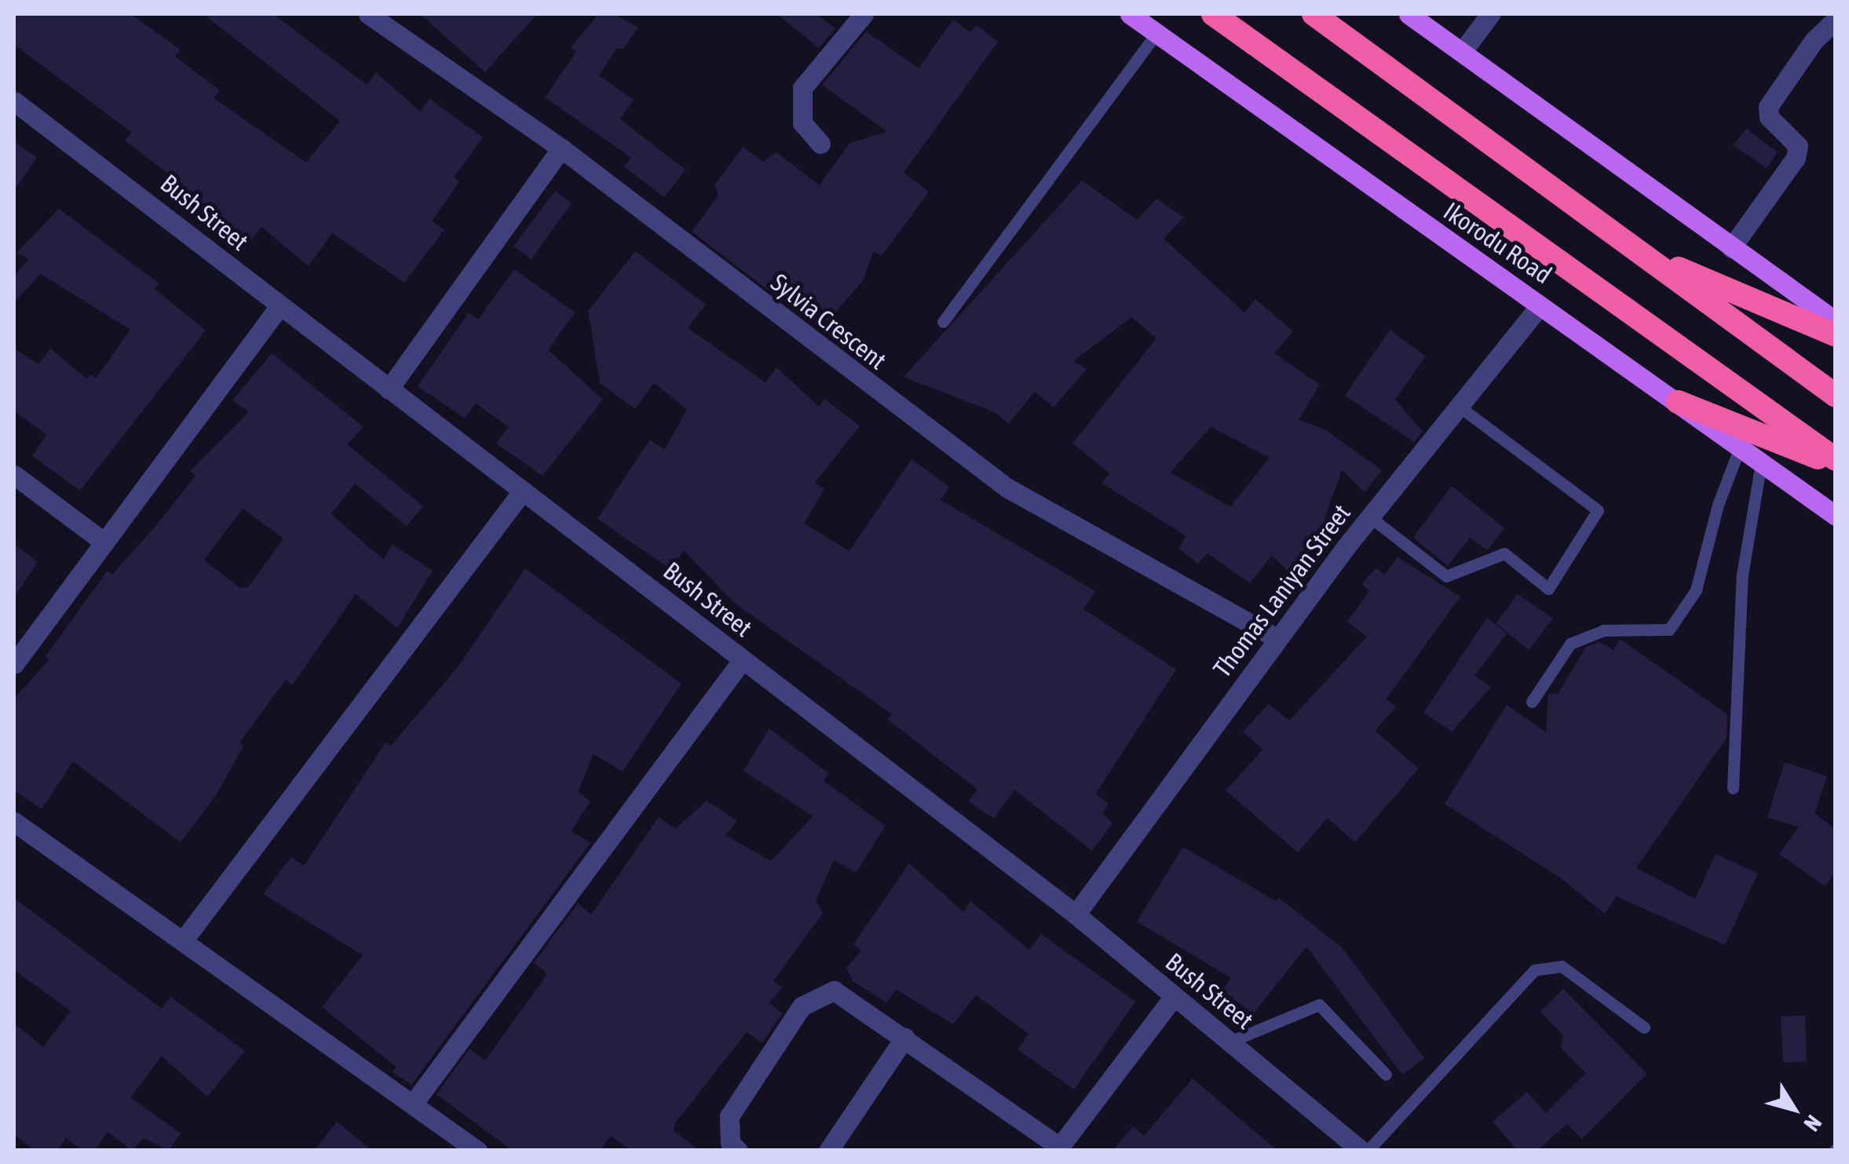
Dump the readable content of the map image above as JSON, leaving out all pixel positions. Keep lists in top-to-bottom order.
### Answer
{
  "streets": {
    "highway": ["Ikorodu Road"],
    "street": ["Bush Street", "Sylvia Crescent", "Thomas Laniyan Street"]
  },
  "crossings": [
    ["Bush Street", "Thomas Laniyan Street"],
    ["Ikorodu Road", "Thomas Laniyan Street"],
    ["Sylvia Crescent", "Thomas Laniyan Street"]
  ],
  "north": "bottom right"
}
